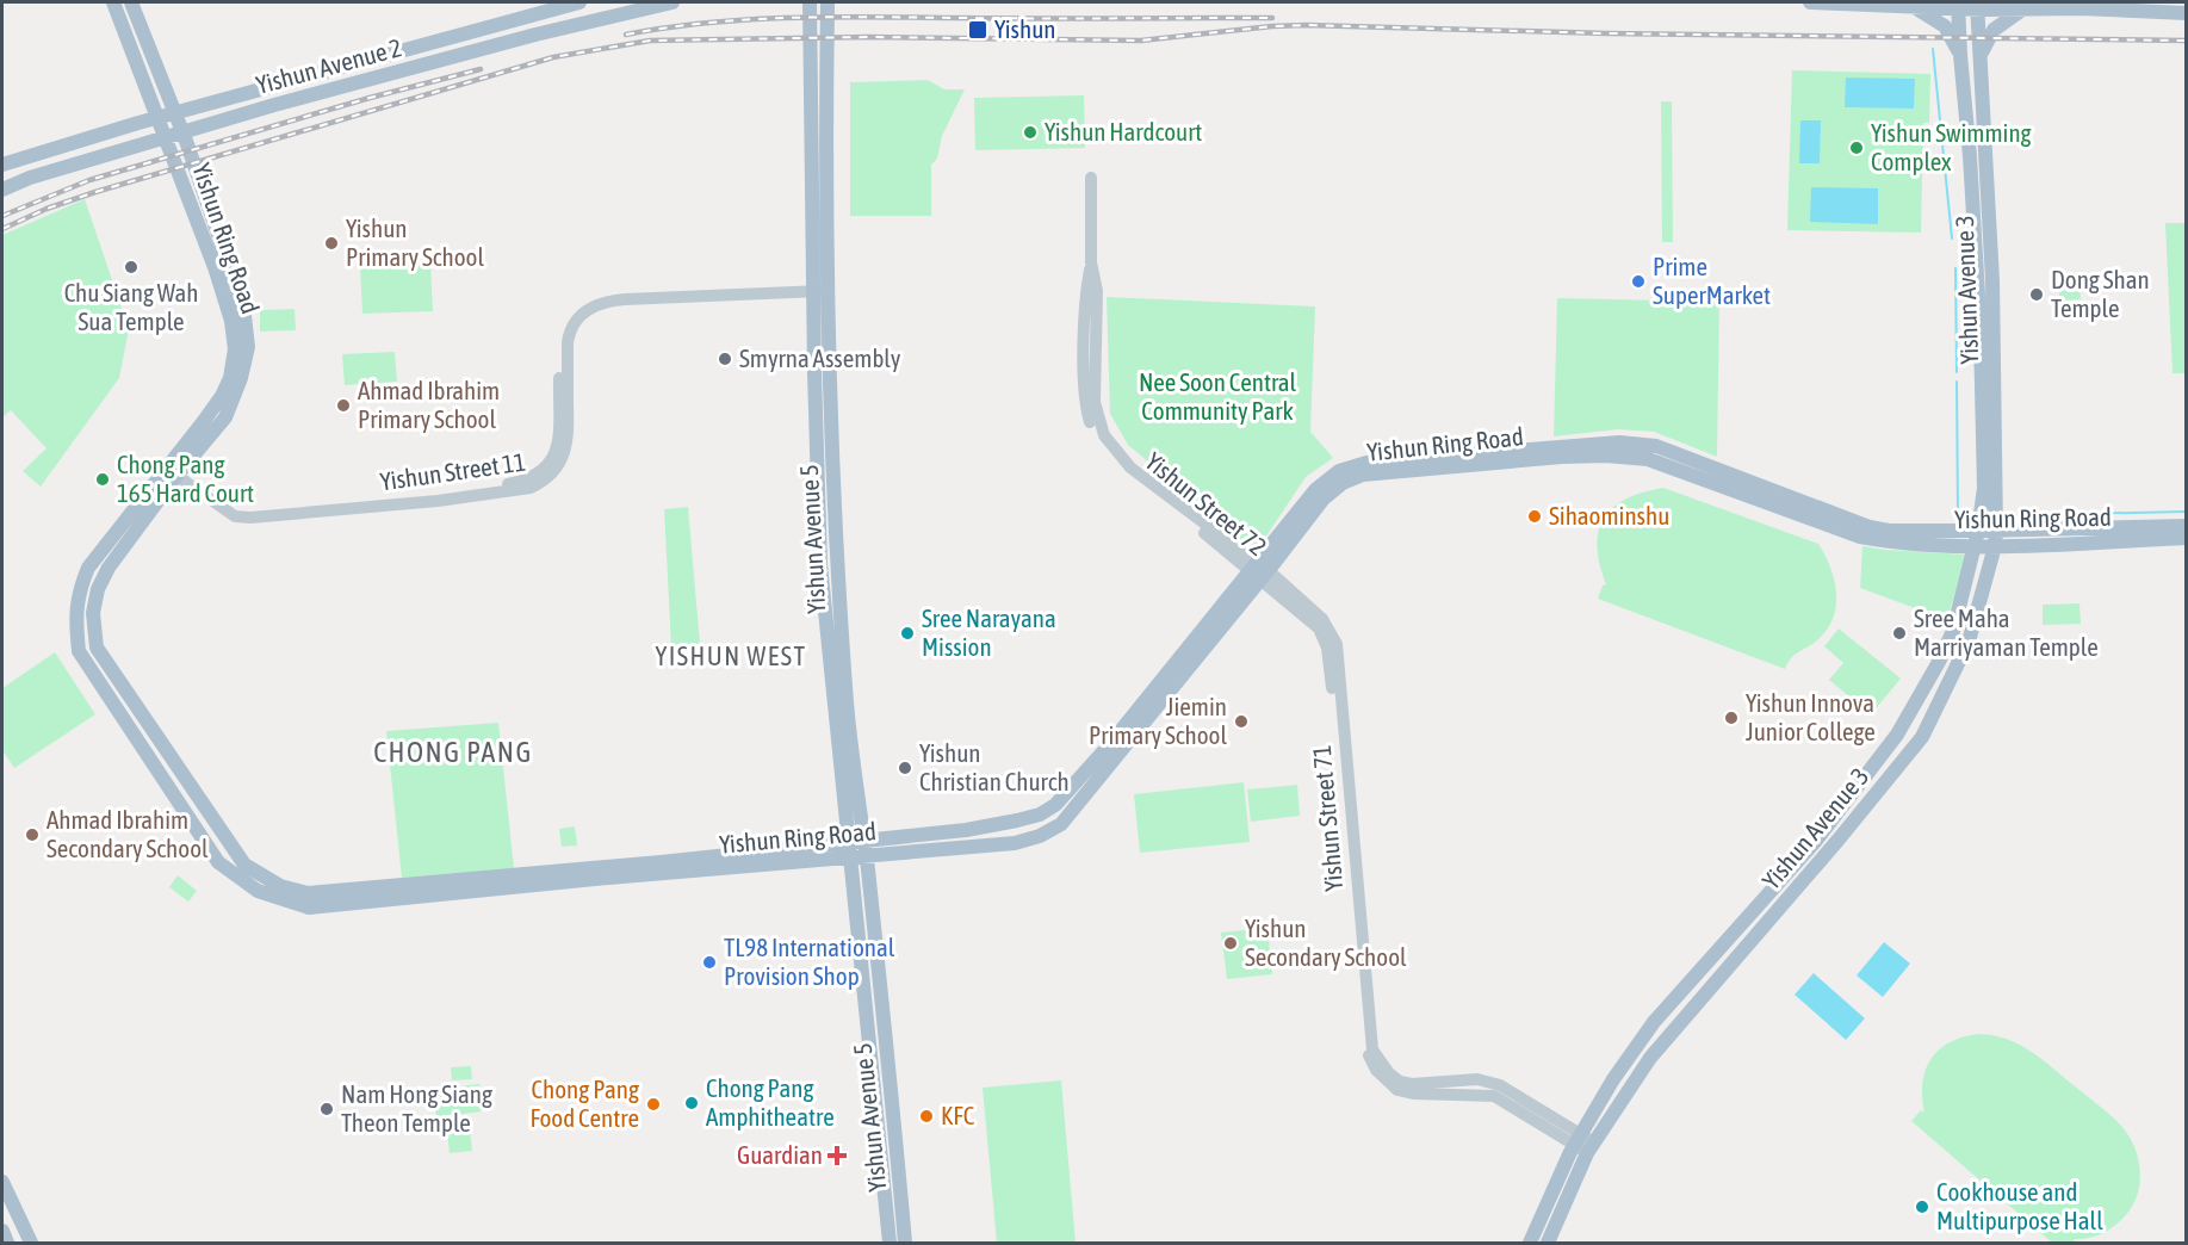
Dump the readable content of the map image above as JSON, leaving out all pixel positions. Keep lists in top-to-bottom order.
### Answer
{
  "streets": {
    "main road": [
      "Yishun Avenue 2",
      "Yishun Ring Road",
      "Yishun Avenue 3",
      "Yishun Avenue 5"
    ],
    "street": ["Yishun Street 11", "Yishun Street 72", "Yishun Street 71"]
  },
  "crossings": [
    ["Yishun Avenue 2", "Yishun Ring Road"],
    ["Yishun Ring Road", "Yishun Avenue 3"],
    ["Yishun Ring Road", "Yishun Street 11"],
    ["Yishun Ring Road", "Yishun Street 72"],
    ["Yishun Ring Road", "Yishun Avenue 5"],
    ["Yishun Ring Road", "Yishun Street 71"],
    ["Yishun Avenue 3", "Yishun Street 71"],
    ["Yishun Street 11", "Yishun Avenue 5"],
    ["Yishun Street 72", "Yishun Street 71"]
  ],
  "districts": ["YISHUN WEST", "CHONG PANG"],
  "parks": ["Nee Soon Central Community Park"],
  "places": {
    "transit": ["Yishun"],
    "other": [
      "Yishun Hardcourt",
      "Yishun Swimming Complex",
      "Yishun Primary School",
      "Chu Siang Wah Sua Temple",
      "Prime SuperMarket",
      "Dong Shan Temple",
      "Smyrna Assembly",
      "Ahmad Ibrahim Primary School",
      "Chong Pang 165 Hard Court",
      "Sihaominshu",
      "Sree Narayana Mission",
      "Sree Maha Marriyaman Temple",
      "Yishun Innova Junior College",
      "Jiemin Primary School",
      "Yishun Christian Church",
      "Ahmad Ibrahim Secondary School",
      "Yishun Secondary School",
      "TL98 International Provision Shop",
      "Chong Pang Amphitheatre",
      "Chong Pang Food Centre",
      "Nam Hong Siang Theon Temple",
      "KFC",
      "Cookhouse and Multipurpose Hall"
    ],
    "health": ["Guardian"]
  }
}
